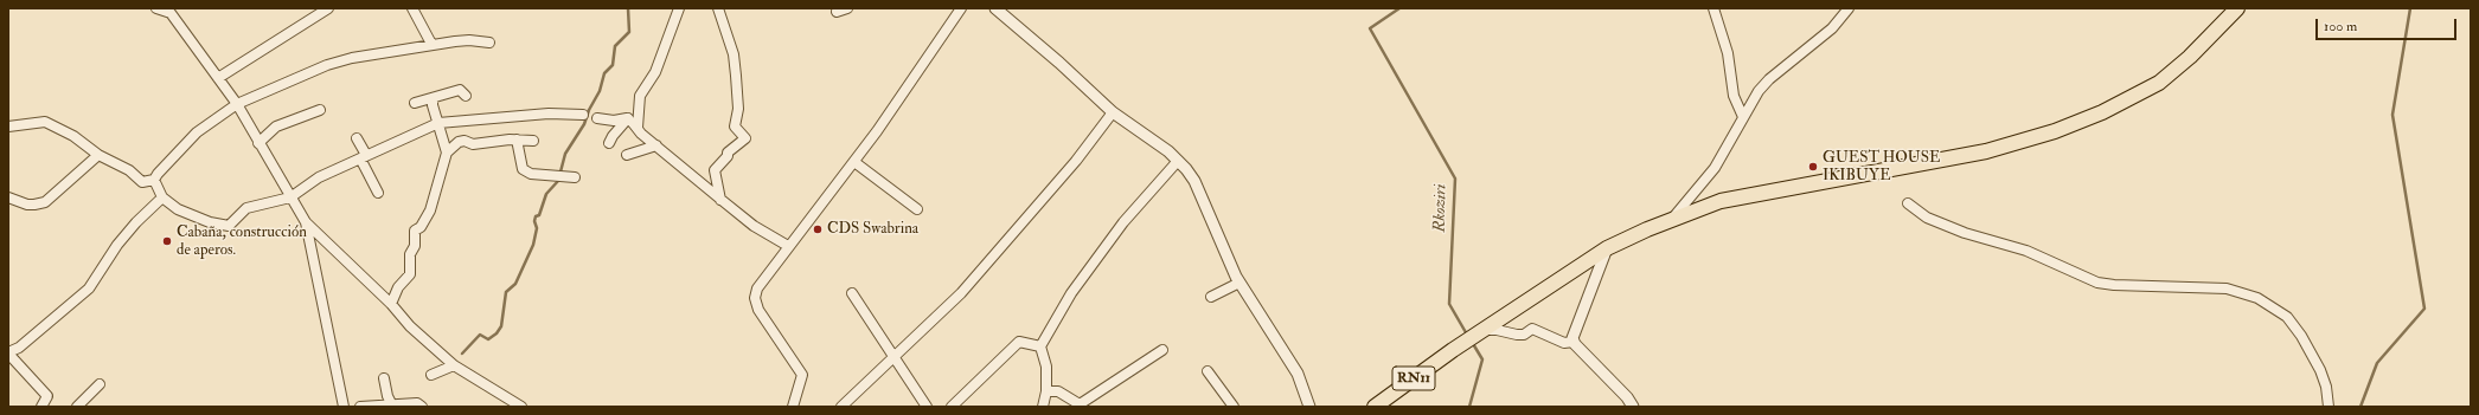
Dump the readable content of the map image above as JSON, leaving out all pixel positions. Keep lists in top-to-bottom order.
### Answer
{
  "streets": {
    "main road": ["RN11"]
  },
  "water": ["Rkoziri"],
  "places": ["GUEST HOUSE IKIBUYE", "CDS Swabrina", "Cabaña, construcción de aperos."],
  "scale_bar": "100 m"
}
